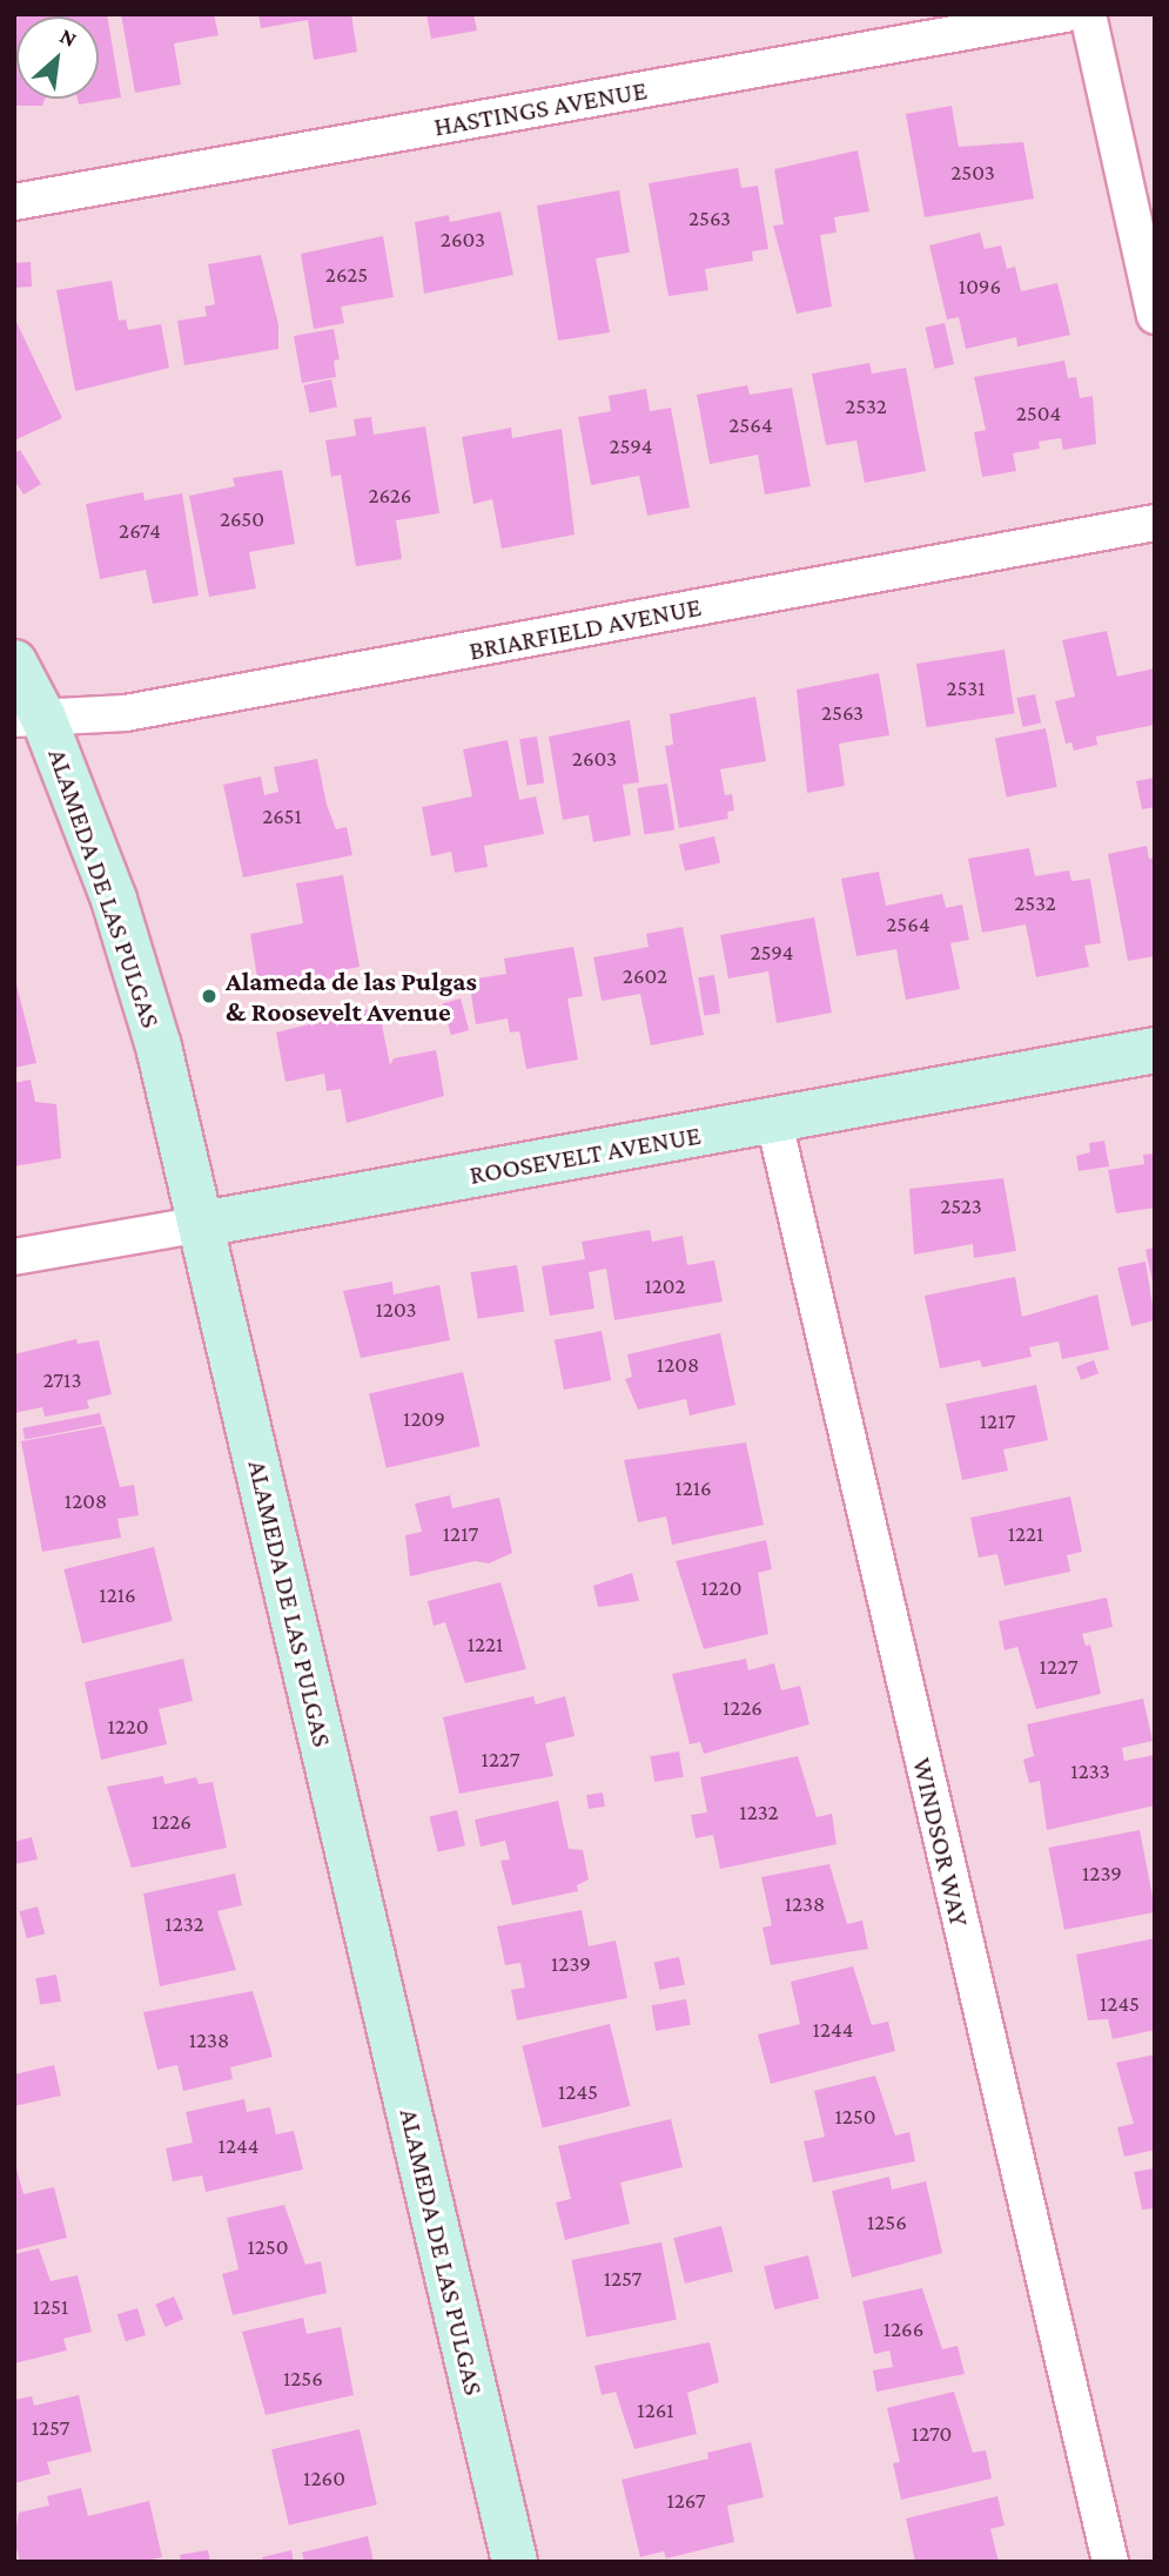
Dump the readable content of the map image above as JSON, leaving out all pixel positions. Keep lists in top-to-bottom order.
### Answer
{
  "streets": {
    "main road": ["ALAMEDA DE LAS PULGAS", "ROOSEVELT AVENUE"],
    "street": ["HASTINGS AVENUE", "BRIARFIELD AVENUE", "WINDSOR WAY"]
  },
  "crossings": [
    ["BRIARFIELD AVENUE", "ALAMEDA DE LAS PULGAS"],
    ["ALAMEDA DE LAS PULGAS", "ROOSEVELT AVENUE"],
    ["ROOSEVELT AVENUE", "WINDSOR WAY"]
  ],
  "places": ["Alameda de las Pulgas & Roosevelt Avenue"],
  "house_numbers": [
    "2503",
    "2563",
    "2603",
    "2625",
    "1096",
    "2532",
    "2504",
    "2564",
    "2594",
    "2626",
    "2650",
    "2674",
    "2531",
    "2563",
    "2603",
    "2651",
    "2532",
    "2564",
    "2594",
    "2602",
    "2523",
    "1202",
    "1203",
    "1208",
    "2713",
    "1209",
    "1217",
    "1216",
    "1208",
    "1217",
    "1221",
    "1220",
    "1216",
    "1221",
    "1227",
    "1226",
    "1220",
    "1227",
    "1233",
    "1232",
    "1226",
    "1239",
    "1238",
    "1232",
    "1239",
    "1245",
    "1244",
    "1238",
    "1245",
    "1250",
    "1244",
    "1256",
    "1250",
    "1257",
    "1251",
    "1266",
    "1256",
    "1261",
    "1257",
    "1270",
    "1260",
    "1267"
  ],
  "north": "top right"
}
